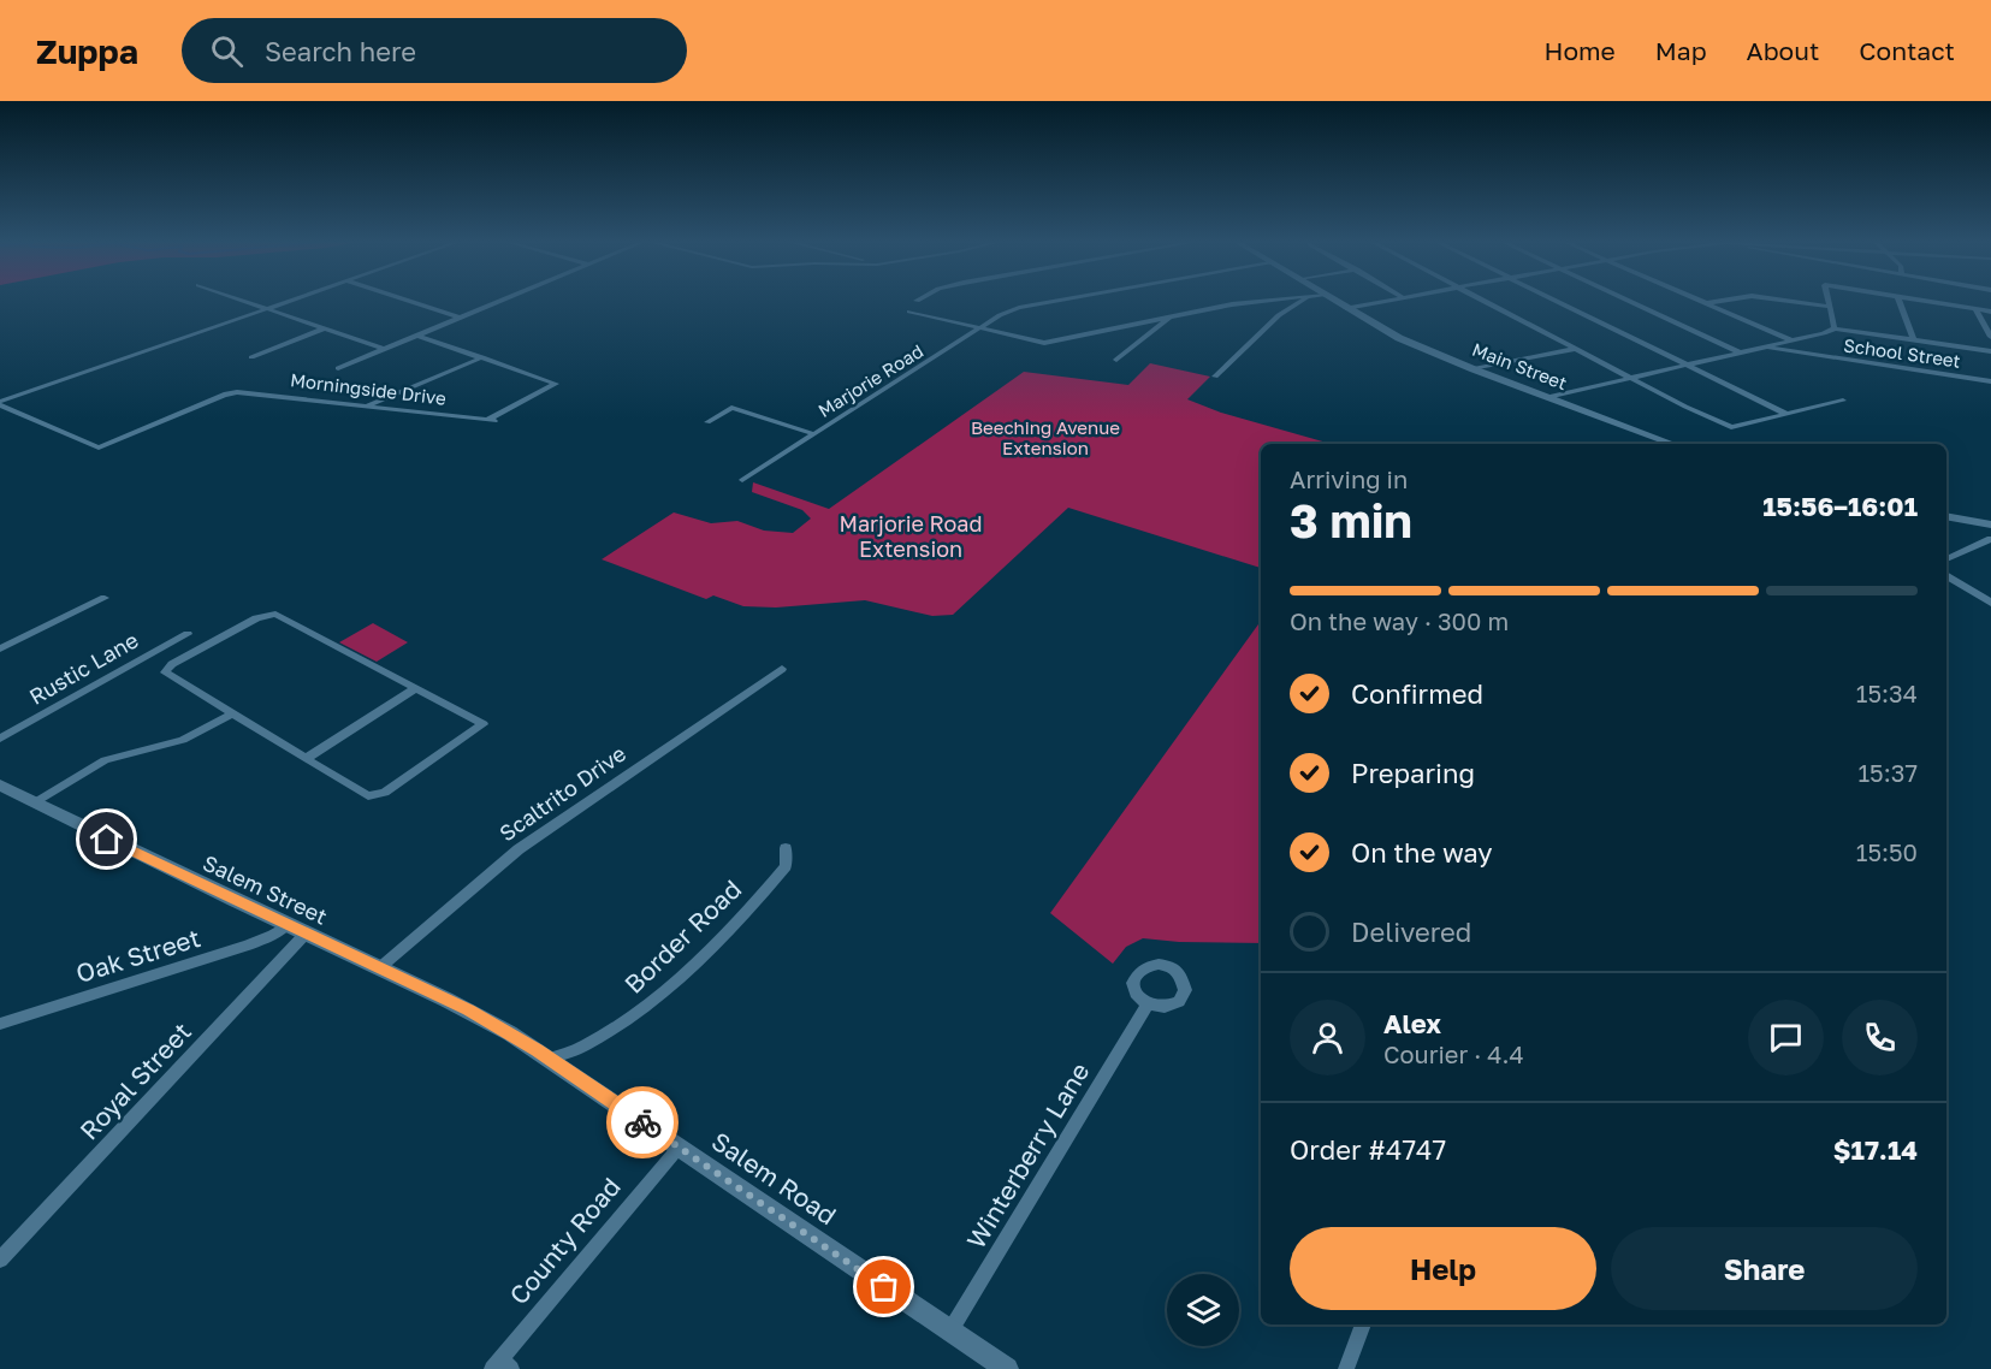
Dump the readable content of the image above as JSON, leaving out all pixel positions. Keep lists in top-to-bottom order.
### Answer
{
  "streets": {
    "street": [
      "School Street",
      "Main Street",
      "Marjorie Road",
      "Morningside Drive",
      "Rustic Lane",
      "Scaltrito Drive",
      "Salem Street",
      "Border Road",
      "Oak Street",
      "Royal Street",
      "Winterberry Lane",
      "Salem Road",
      "County Road"
    ]
  },
  "crossings": [
    ["Scaltrito Drive", "Salem Street"],
    ["Salem Street", "Oak Street"],
    ["Salem Street", "Royal Street"],
    ["Salem Street", "Salem Road"],
    ["Border Road", "Salem Road"],
    ["Winterberry Lane", "Salem Road"],
    ["Salem Road", "County Road"]
  ],
  "parks": ["Beeching Avenue Extension", "Marjorie Road Extension"],
  "page": {
    "header": "Zuppa",
    "search": "Search here",
    "nav": [
      "Home",
      "Map",
      "About",
      "Contact"
    ],
    "heading": ["3 min", "Arriving in", "15:56–16:01"],
    "panel": [
      "Alex",
      "Courier · 4.4",
      "Order #4747",
      "$17.14"
    ],
    "bar": "On the way · 300 m",
    "list": [
      ["Confirmed", "15:34"],
      ["Preparing", "15:37"],
      ["On the way", "15:50"],
      "Delivered"
    ],
    "buttons": ["Help", "Share"]
  }
}
